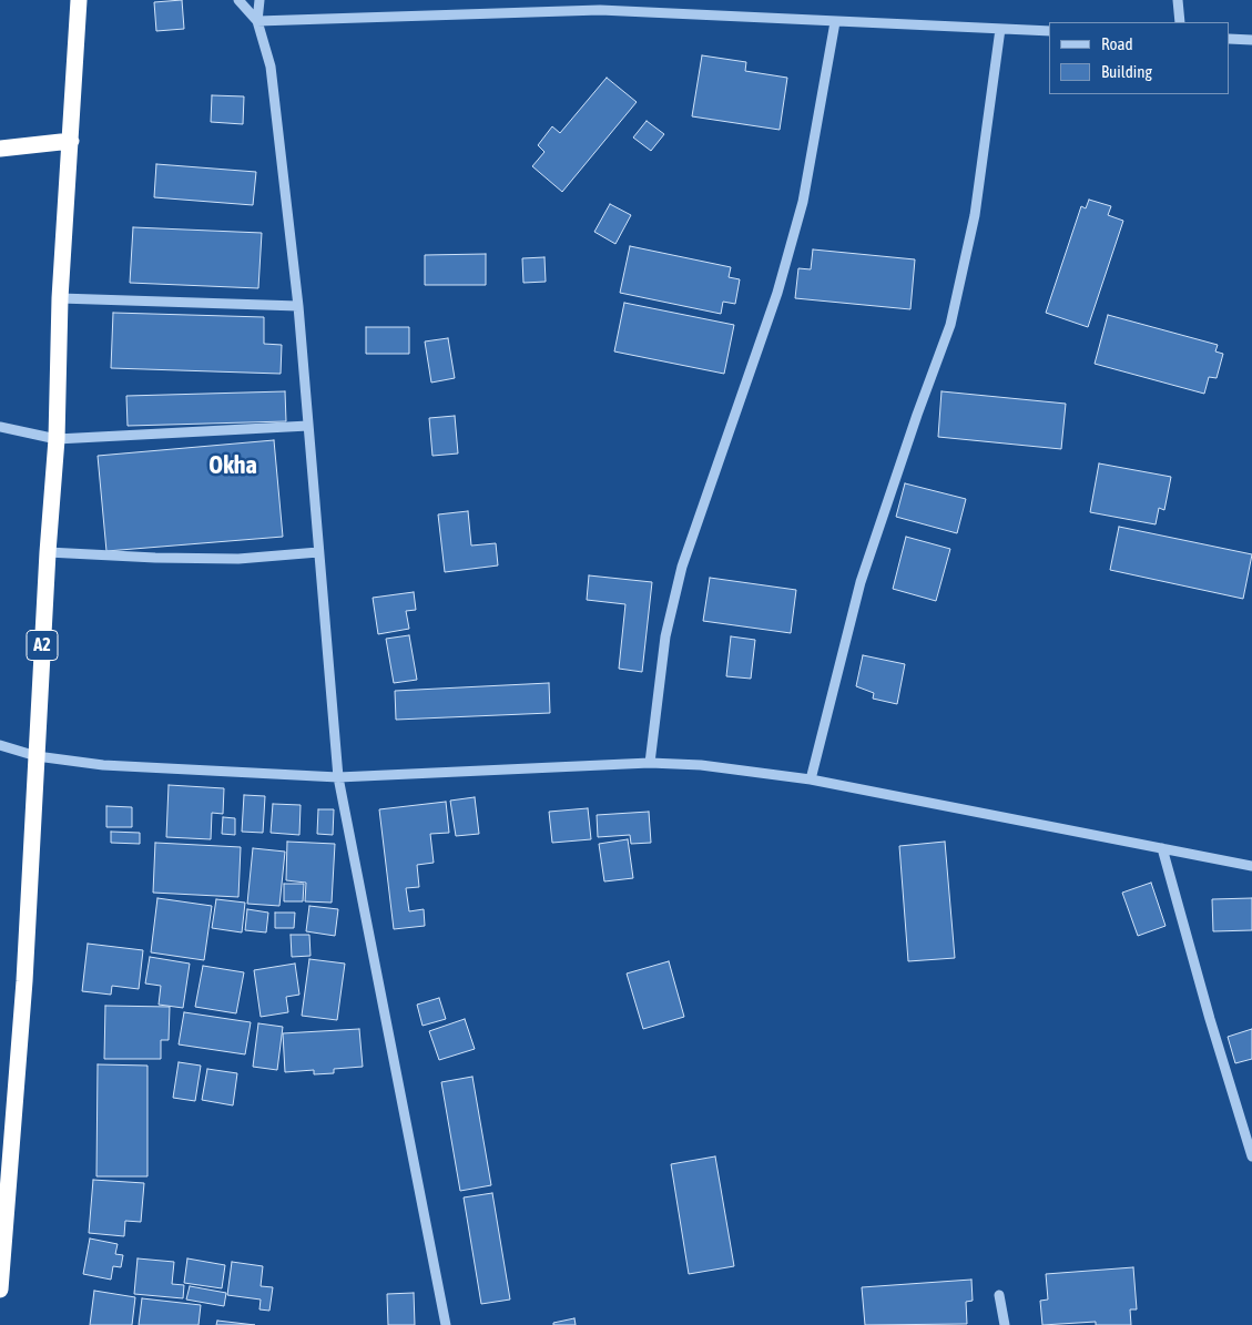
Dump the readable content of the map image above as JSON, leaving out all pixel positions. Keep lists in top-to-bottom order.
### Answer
{
  "streets": {
    "highway": ["A2"]
  },
  "districts": ["Okha"],
  "legend": ["Road", "Building"]
}
